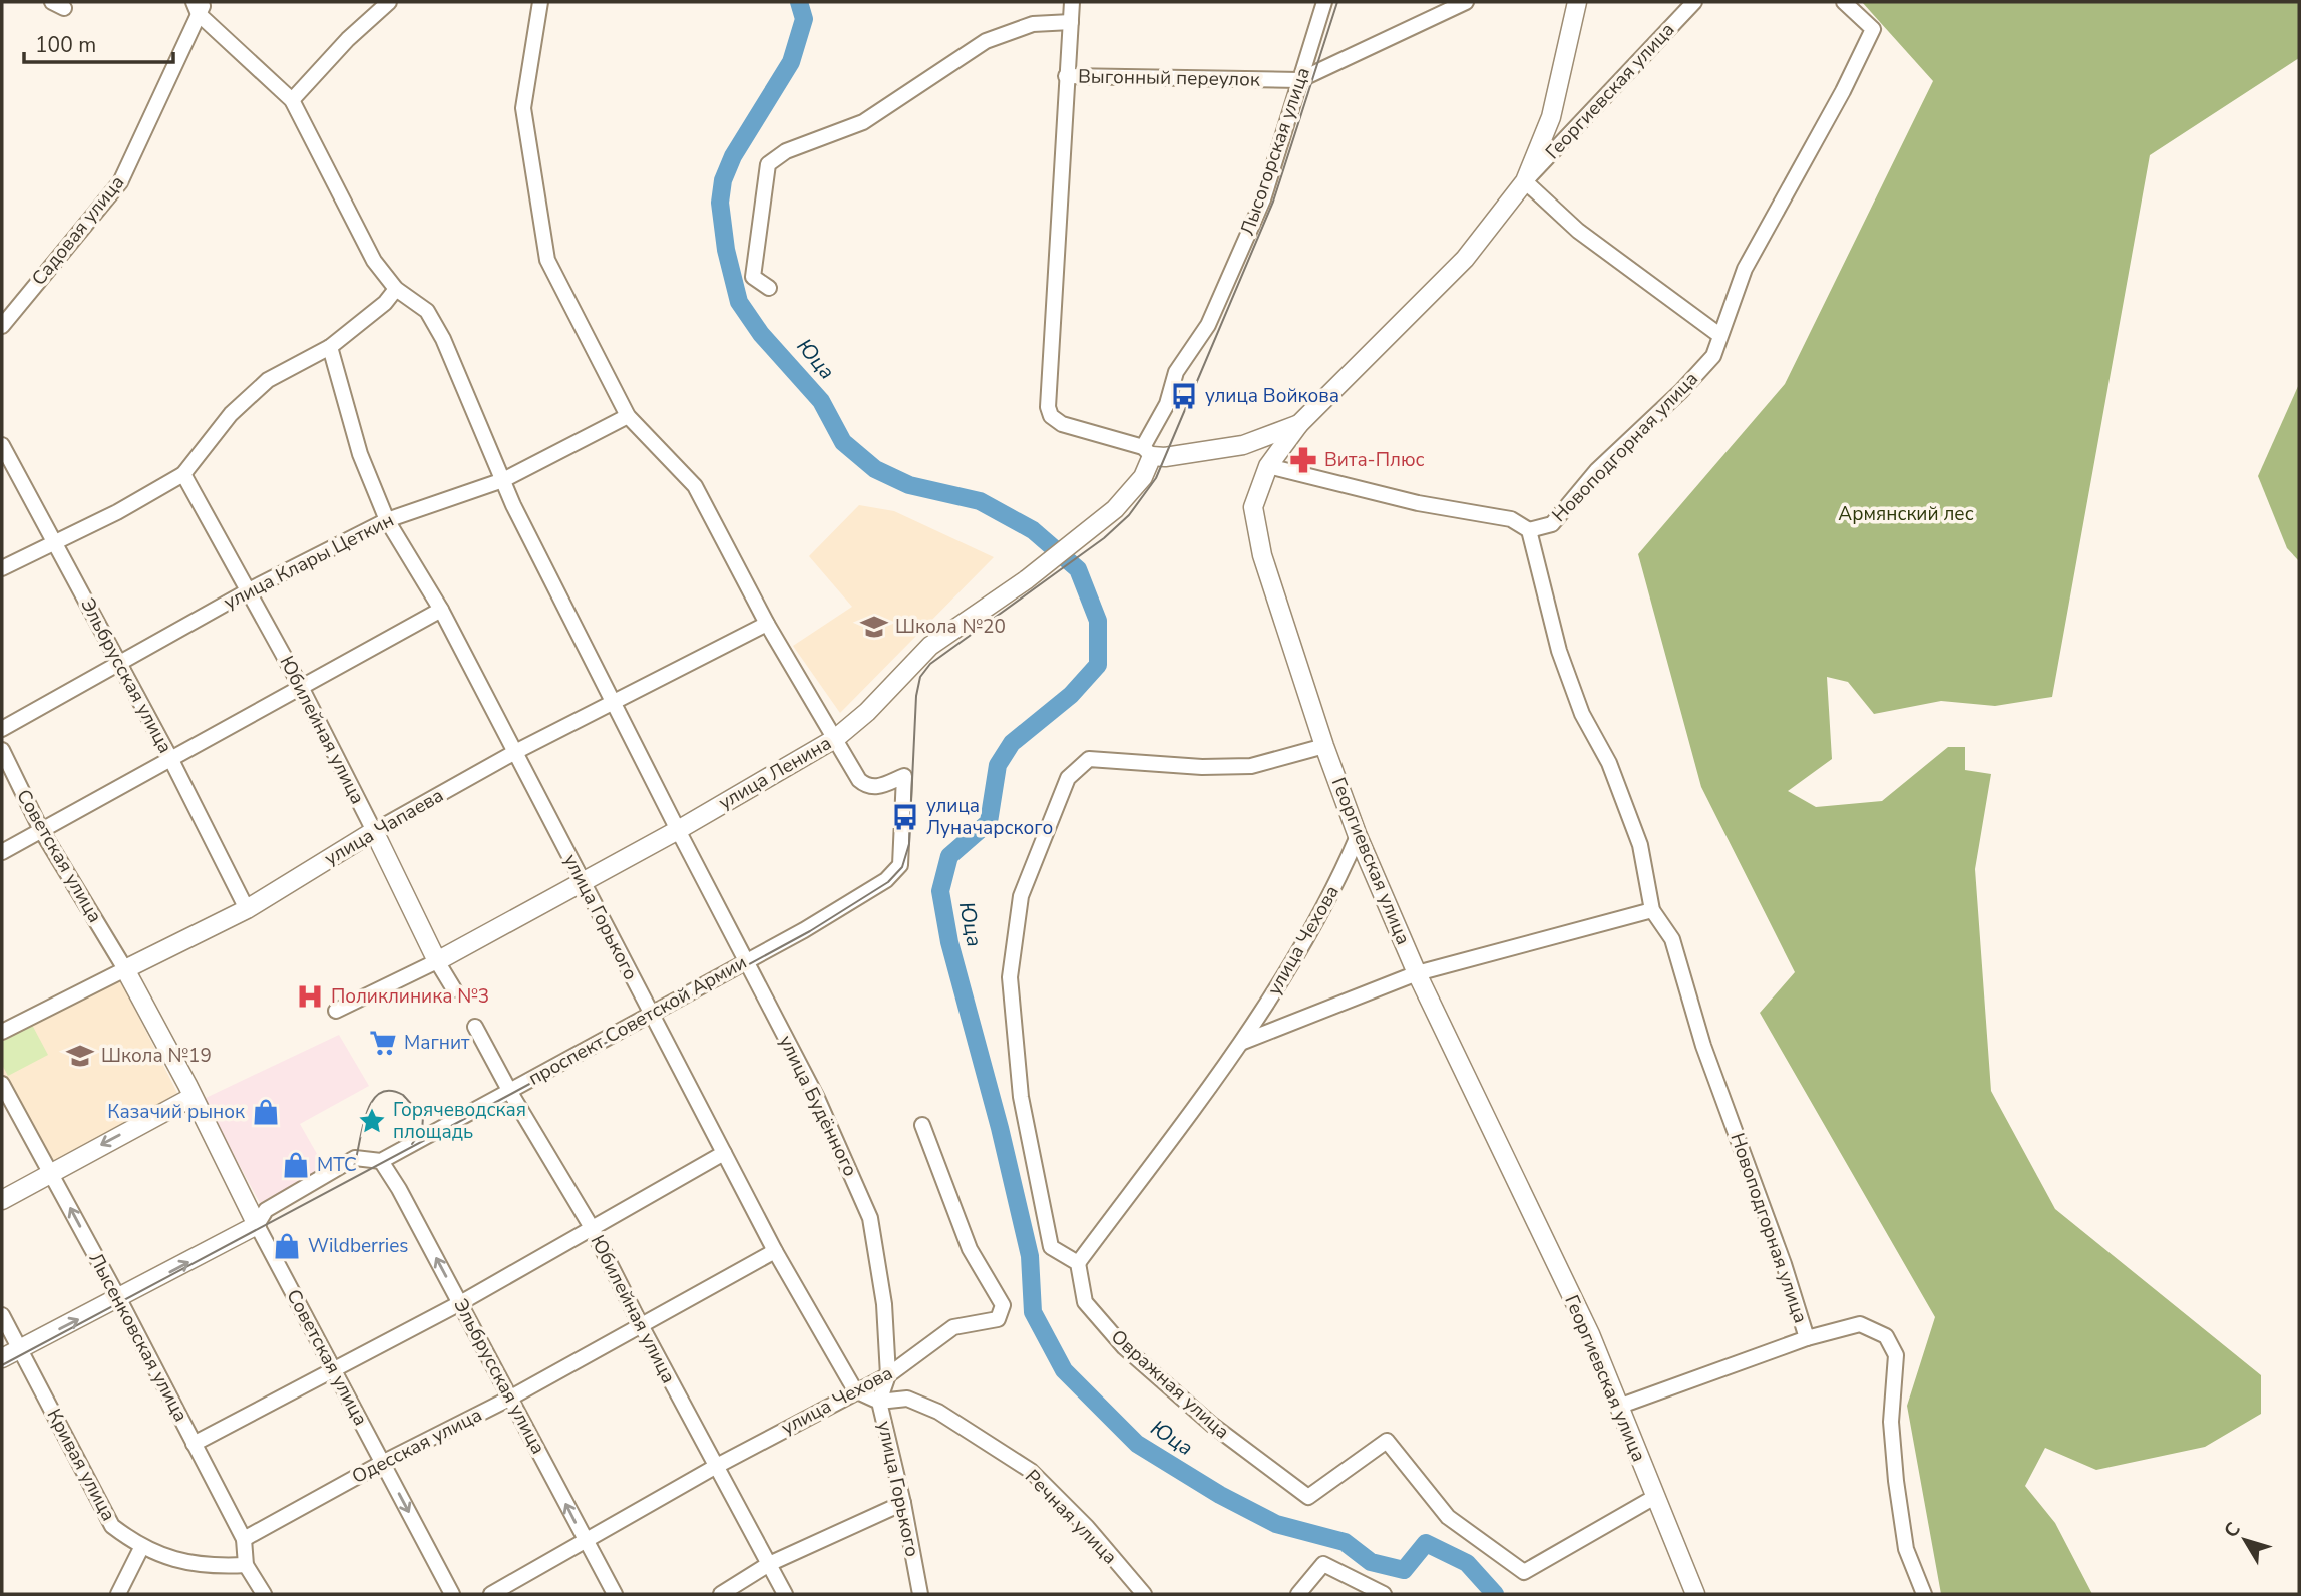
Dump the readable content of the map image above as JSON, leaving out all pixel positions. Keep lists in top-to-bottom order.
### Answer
{
  "streets": {
    "main road": [
      "Георгиевская улица",
      "Юбилейная улица",
      "улица Ленина",
      "улица Чапаева",
      "Советская улица",
      "проспект Советской Армии"
    ],
    "street": [
      "Выгонный переулок",
      "Лысогорская улица",
      "Садовая улица",
      "Новоподгорная улица",
      "улица Клары Цеткин",
      "Эльбрусская улица",
      "улица Горького",
      "улица Чехова",
      "улица Будённого",
      "Лысенковская улица",
      "Овражная улица",
      "Одесская улица",
      "Кривая улица",
      "Речная улица"
    ]
  },
  "crossings": [
    ["Выгонный переулок", "Лысогорская улица"],
    ["Георгиевская улица", "улица Чехова"],
    ["Георгиевская улица", "Овражная улица"],
    ["Лысогорская улица", "улица Ленина"],
    ["улица Клары Цеткин", "Эльбрусская улица"],
    ["улица Клары Цеткин", "Юбилейная улица"],
    ["улица Клары Цеткин", "улица Горького"],
    ["улица Клары Цеткин", "улица Будённого"],
    ["Эльбрусская улица", "улица Чапаева"],
    ["Эльбрусская улица", "улица Чехова"],
    ["Эльбрусская улица", "проспект Советской Армии"],
    ["Эльбрусская улица", "Одесская улица"],
    ["Юбилейная улица", "улица Ленина"],
    ["Юбилейная улица", "улица Чапаева"],
    ["Юбилейная улица", "улица Чехова"],
    ["Юбилейная улица", "проспект Советской Армии"],
    ["Юбилейная улица", "Одесская улица"],
    ["улица Ленина", "улица Горького"],
    ["улица Ленина", "проспект Советской Армии"],
    ["улица Ленина", "улица Будённого"],
    ["улица Чапаева", "Советская улица"],
    ["улица Чапаева", "улица Горького"],
    ["улица Чапаева", "улица Будённого"],
    ["Советская улица", "проспект Советской Армии"],
    ["Советская улица", "Одесская улица"],
    ["улица Горького", "улица Чехова"],
    ["улица Горького", "проспект Советской Армии"],
    ["улица Горького", "улица Будённого"],
    ["улица Горького", "Одесская улица"],
    ["улица Горького", "Речная улица"],
    ["улица Чехова", "улица Будённого"],
    ["улица Чехова", "Овражная улица"],
    ["проспект Советской Армии", "улица Будённого"],
    ["проспект Советской Армии", "Лысенковская улица"],
    ["проспект Советской Армии", "Кривая улица"],
    ["улица Будённого", "Речная улица"],
    ["Лысенковская улица", "Одесская улица"],
    ["Лысенковская улица", "Кривая улица"]
  ],
  "water": ["Юца"],
  "parks": ["Армянский лес"],
  "places": {
    "bus stop": ["улица Войкова", "улица Луначарского"],
    "pharmacy": ["Вита-Плюс"],
    "school or university": ["Школа №20", "Школа №19"],
    "hospital": ["Поликлиника №3"],
    "supermarket": ["Магнит"],
    "shop": ["Казачий рынок", "МТС", "Wildberries"],
    "place": ["Горячеводская площадь"]
  },
  "scale_bar": "100 m",
  "north": "top left"
}
